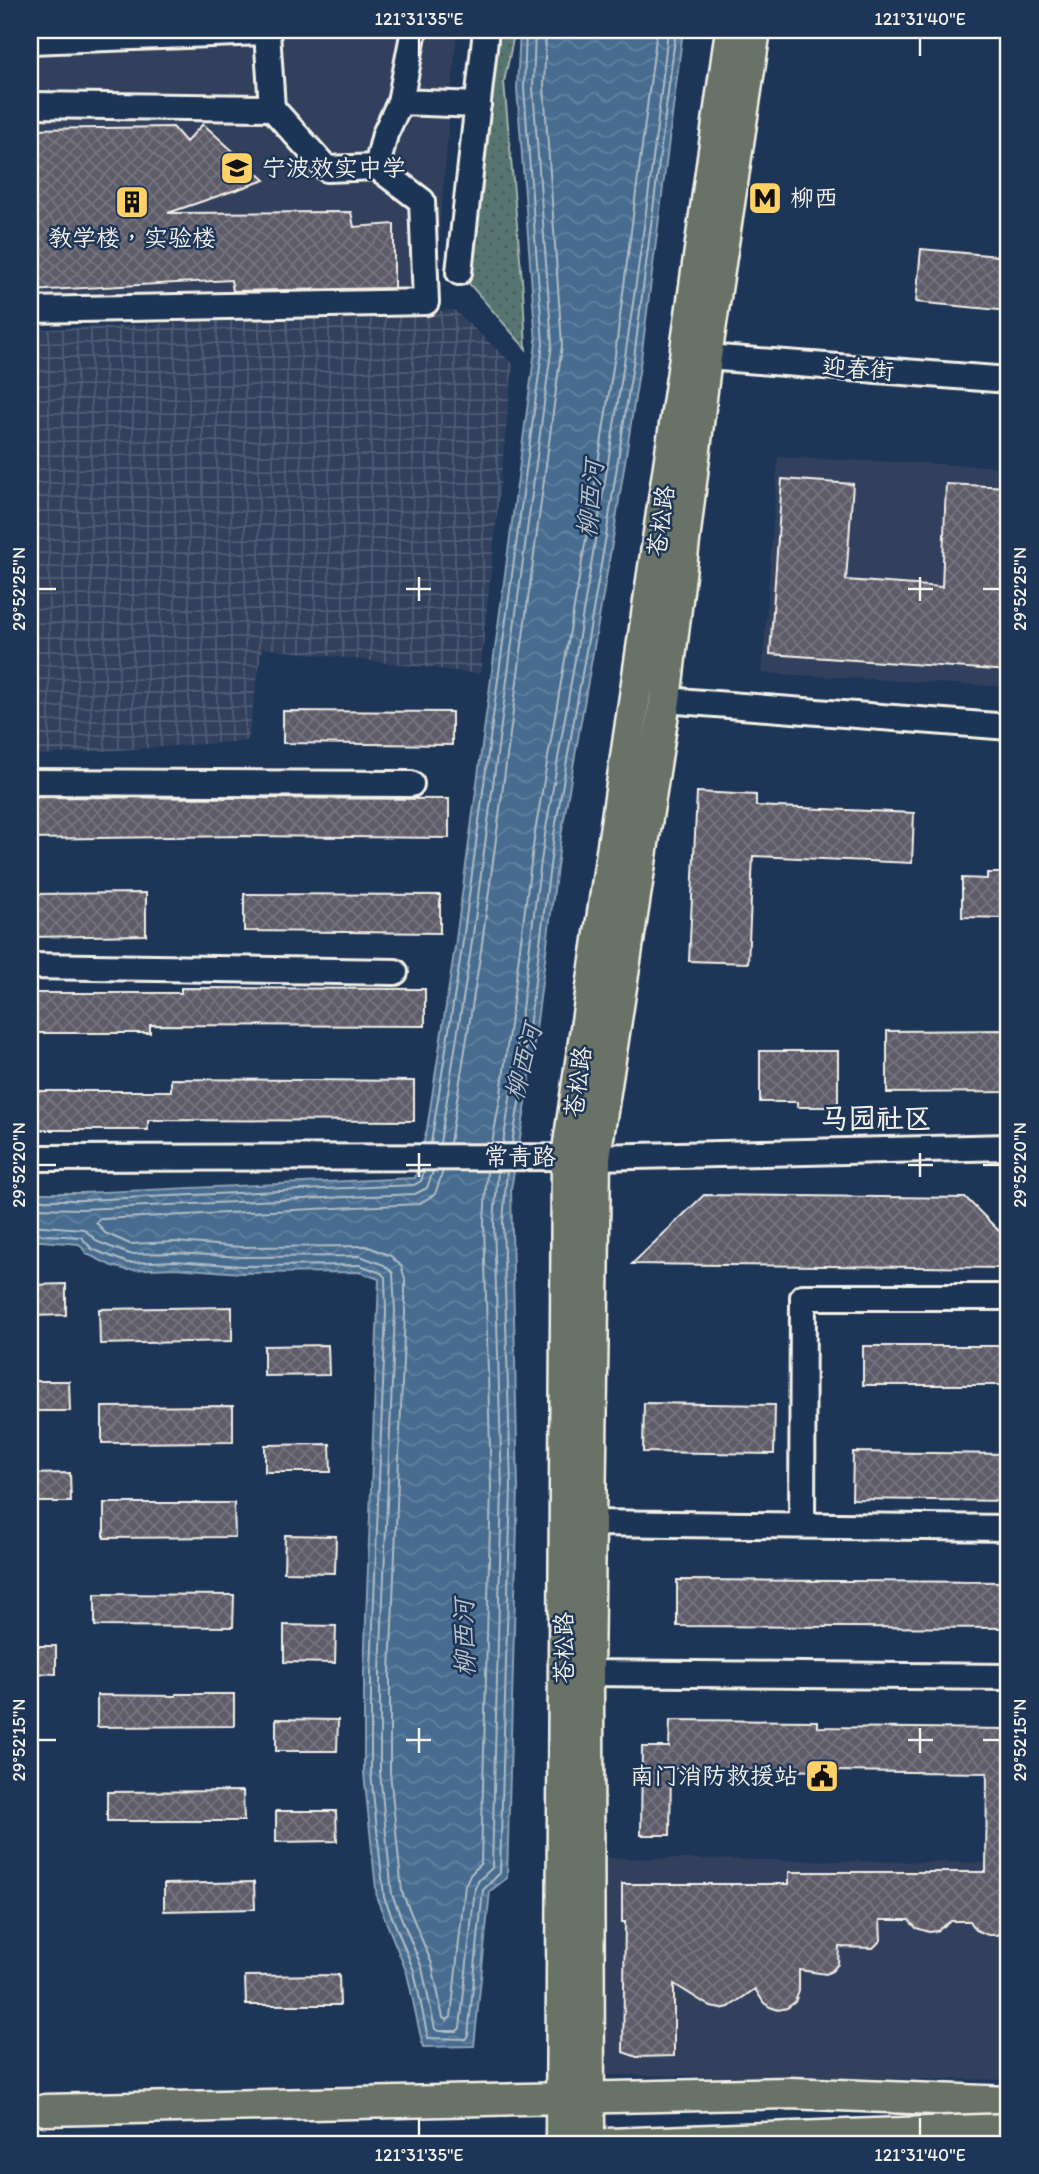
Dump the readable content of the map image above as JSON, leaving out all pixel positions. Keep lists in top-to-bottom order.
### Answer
{
  "streets": {
    "main road": ["苍松路"],
    "street": ["迎春街", "常青路"]
  },
  "crossings": [
    ["迎春街", "苍松路"],
    ["苍松路", "常青路"]
  ],
  "districts": ["马园社区"],
  "water": ["柳西河"],
  "places": {
    "school or university": ["宁波效实中学"],
    "metro station": ["柳西"],
    "building": ["教学楼，实验楼"],
    "public building": ["南门消防救援站"]
  },
  "coordinates": [
    "121°31'35\"E",
    "121°31'40\"E",
    "29°52'25\"N",
    "29°52'20\"N",
    "29°52'15\"N"
  ]
}
